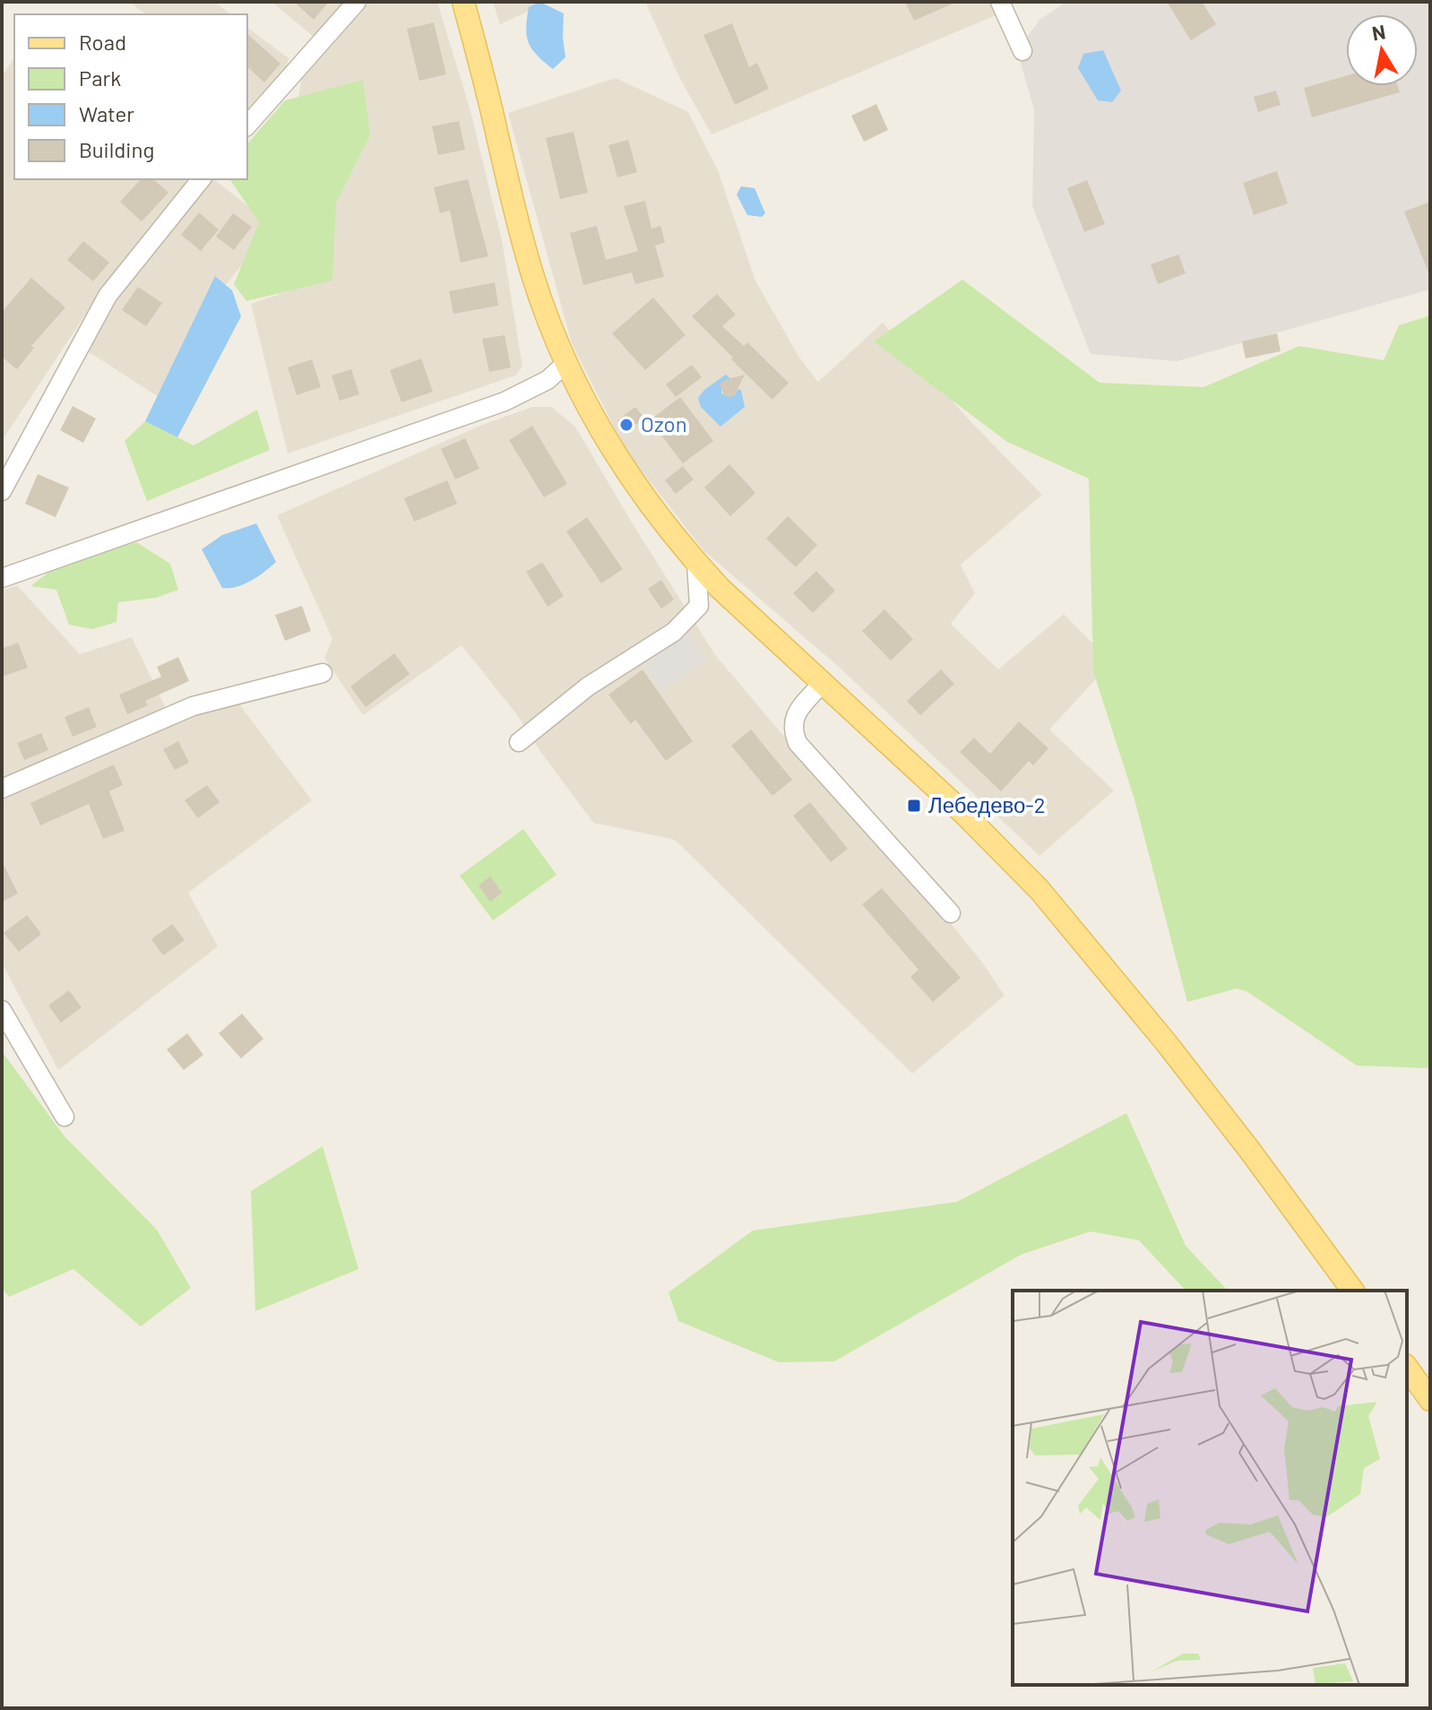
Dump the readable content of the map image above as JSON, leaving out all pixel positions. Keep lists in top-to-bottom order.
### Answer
{
  "places": {
    "other": ["Ozon"],
    "transit": ["Лебедево-2"]
  },
  "legend": [
    "Road",
    "Park",
    "Water",
    "Building"
  ],
  "north": "top"
}
